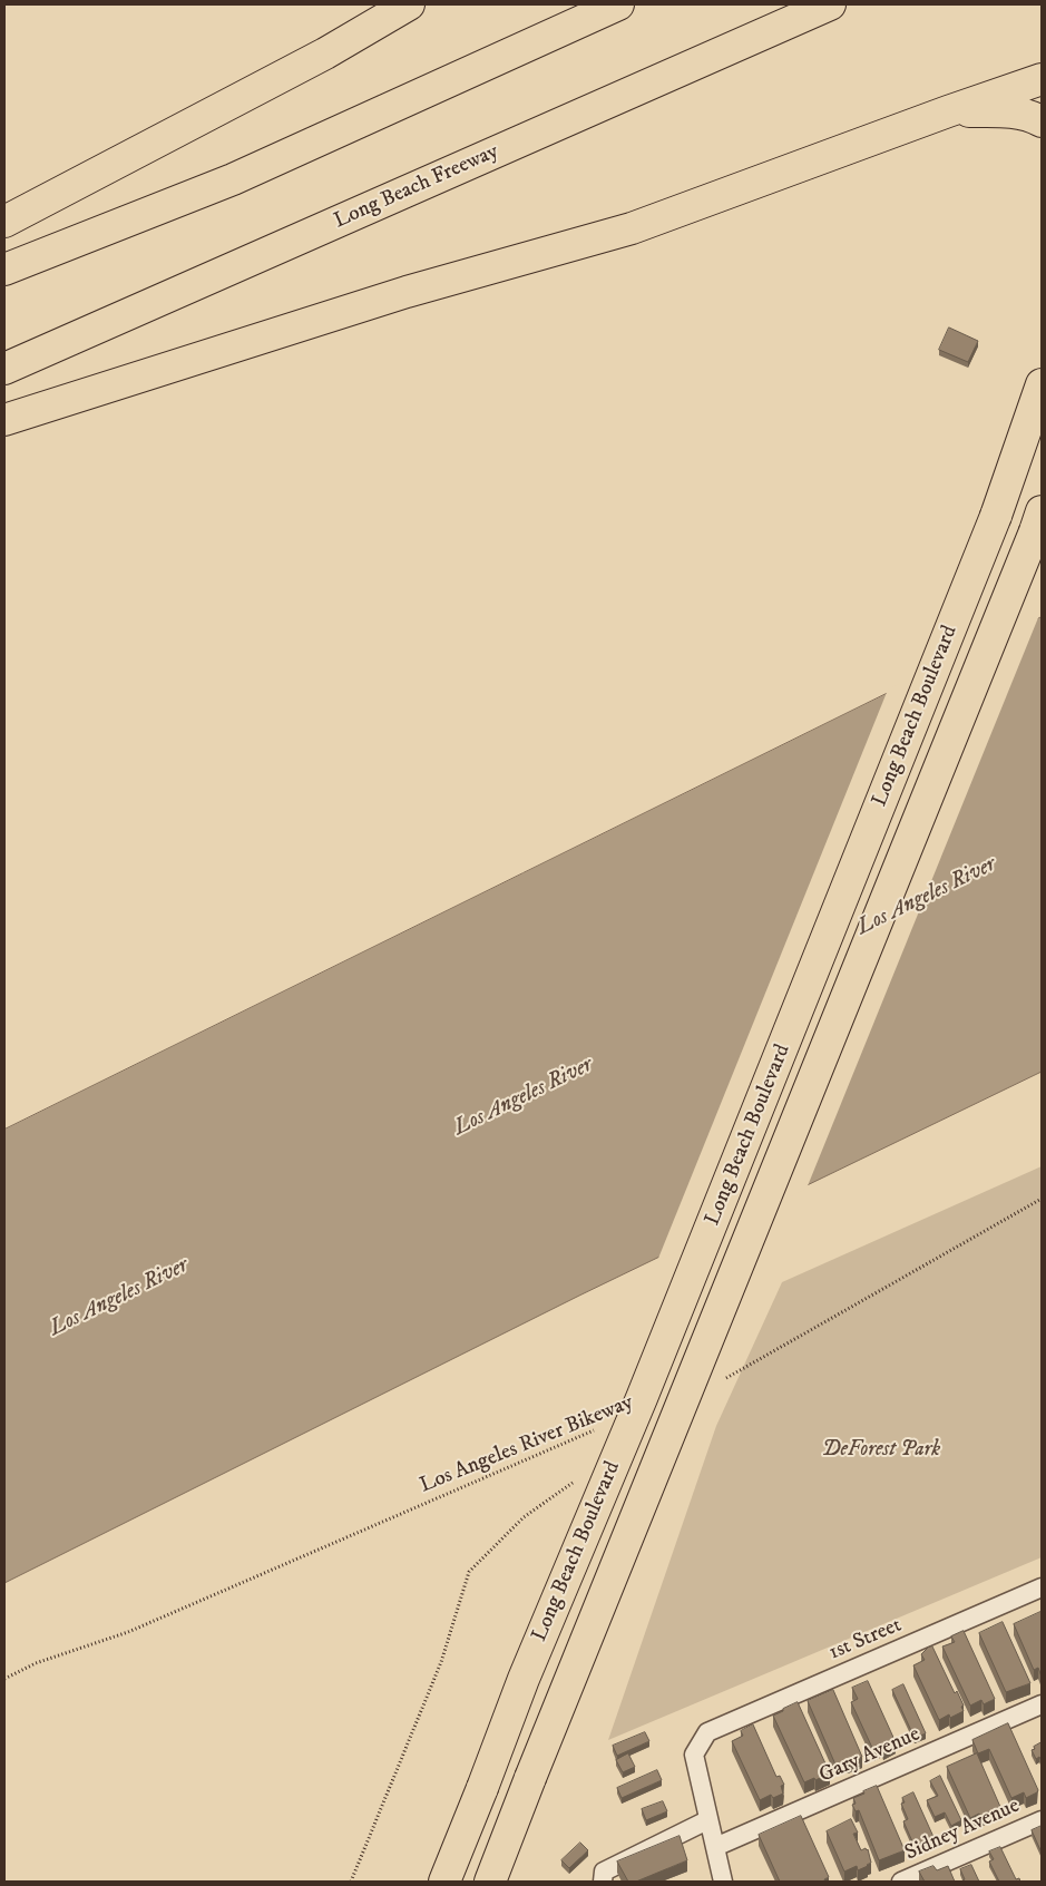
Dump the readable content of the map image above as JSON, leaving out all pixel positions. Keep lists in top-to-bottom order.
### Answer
{
  "streets": {
    "main road": ["Long Beach Freeway", "Long Beach Boulevard"],
    "lane": ["1st Street", "Gary Avenue", "Sidney Avenue"],
    "path": ["Los Angeles River Bikeway"]
  },
  "water": ["Los Angeles River"],
  "parks": ["DeForest Park"]
}
